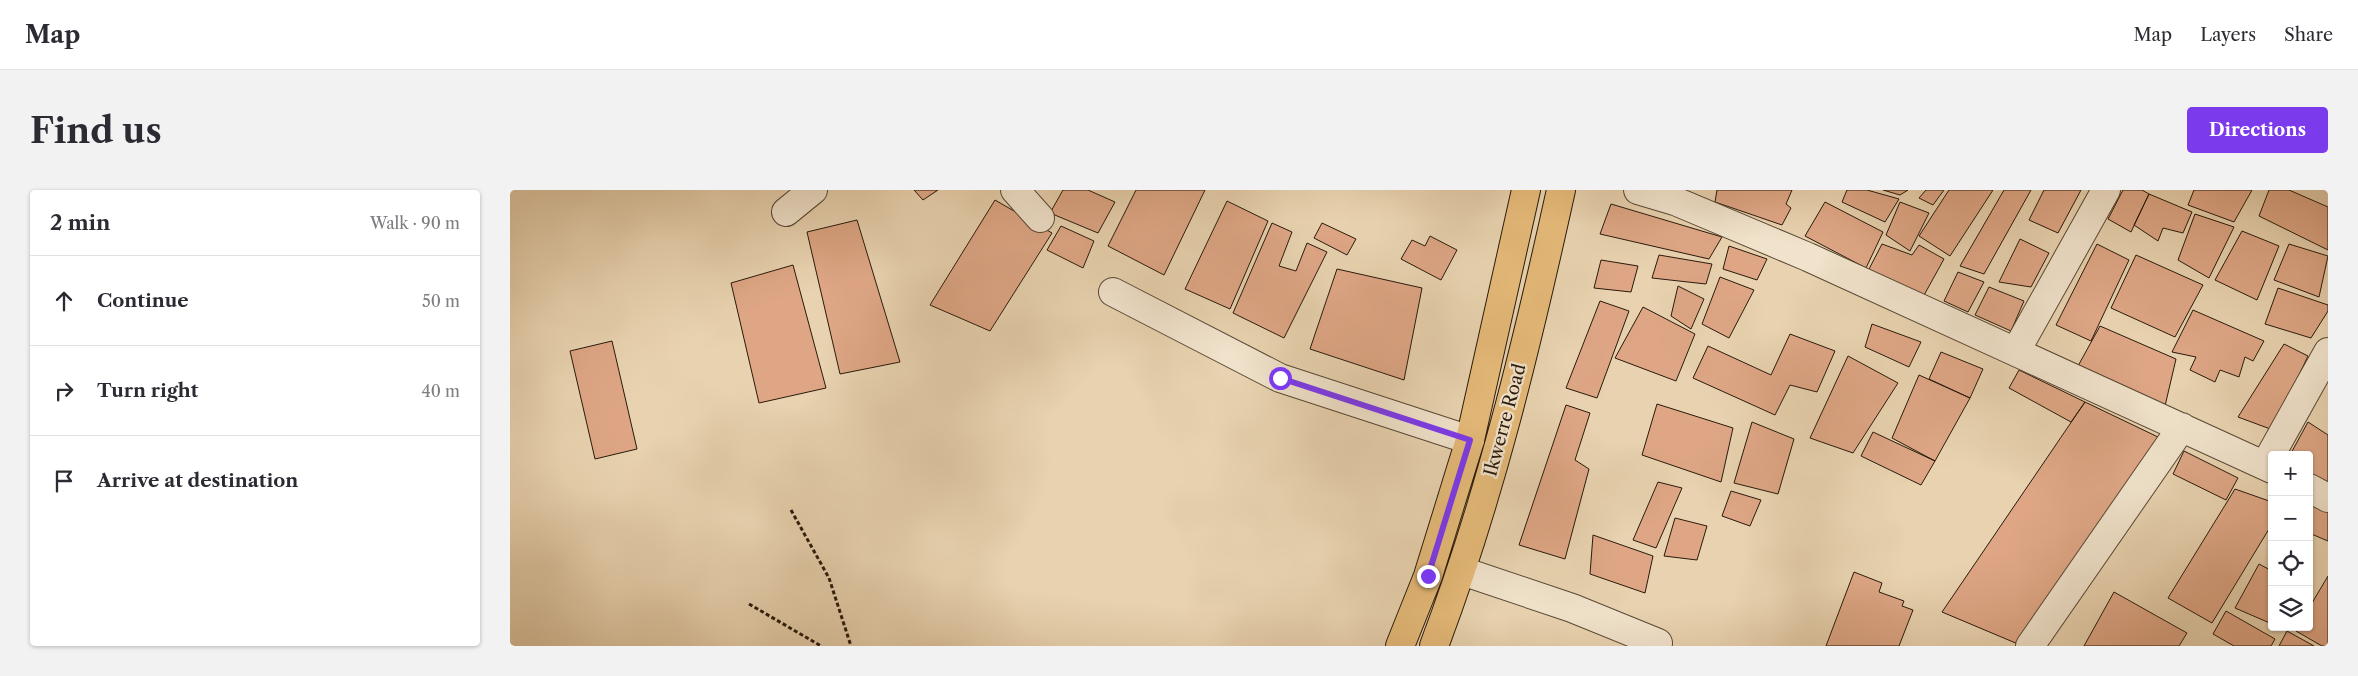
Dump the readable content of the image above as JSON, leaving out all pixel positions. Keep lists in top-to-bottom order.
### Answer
{
  "streets": {
    "main road": ["Ikwerre Road"]
  },
  "page": {
    "header": "Map",
    "nav": ["Map", "Layers", "Share"],
    "buttons": "Directions",
    "title": "Find us",
    "heading": ["2 min", "Walk · 90 m"],
    "list": [
      ["Continue", "50 m"],
      ["Turn right", "40 m"],
      "Arrive at destination"
    ],
    "map_buttons": ["+", "−"]
  }
}
